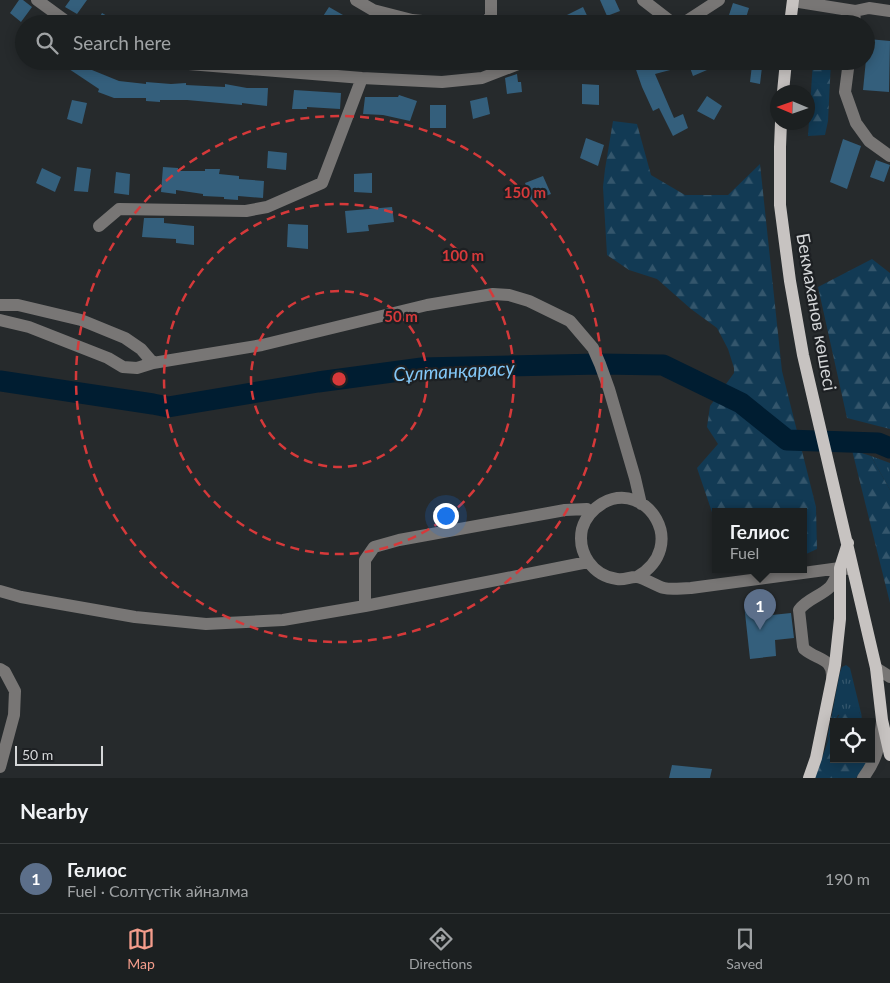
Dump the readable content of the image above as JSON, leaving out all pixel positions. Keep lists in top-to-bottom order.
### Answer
{
  "streets": {
    "main road": ["Бекмаханов көшесі"]
  },
  "water": ["Сұлтанқарасу"],
  "scale_bar": "50 m",
  "north": "left",
  "page": {
    "search": "Search here",
    "popup": ["Гелиос", "Fuel"],
    "pins": "1",
    "scale": "50 m",
    "heading": "Nearby",
    "list": [
      {
        "mark": "1",
        "name": "Гелиос",
        "note": "Fuel · Солтүстік айналма",
        "value": "190 m"
      }
    ],
    "nav": ["Map", "Directions", "Saved"]
  },
  "rings": ["150 m", "100 m", "50 m"]
}
